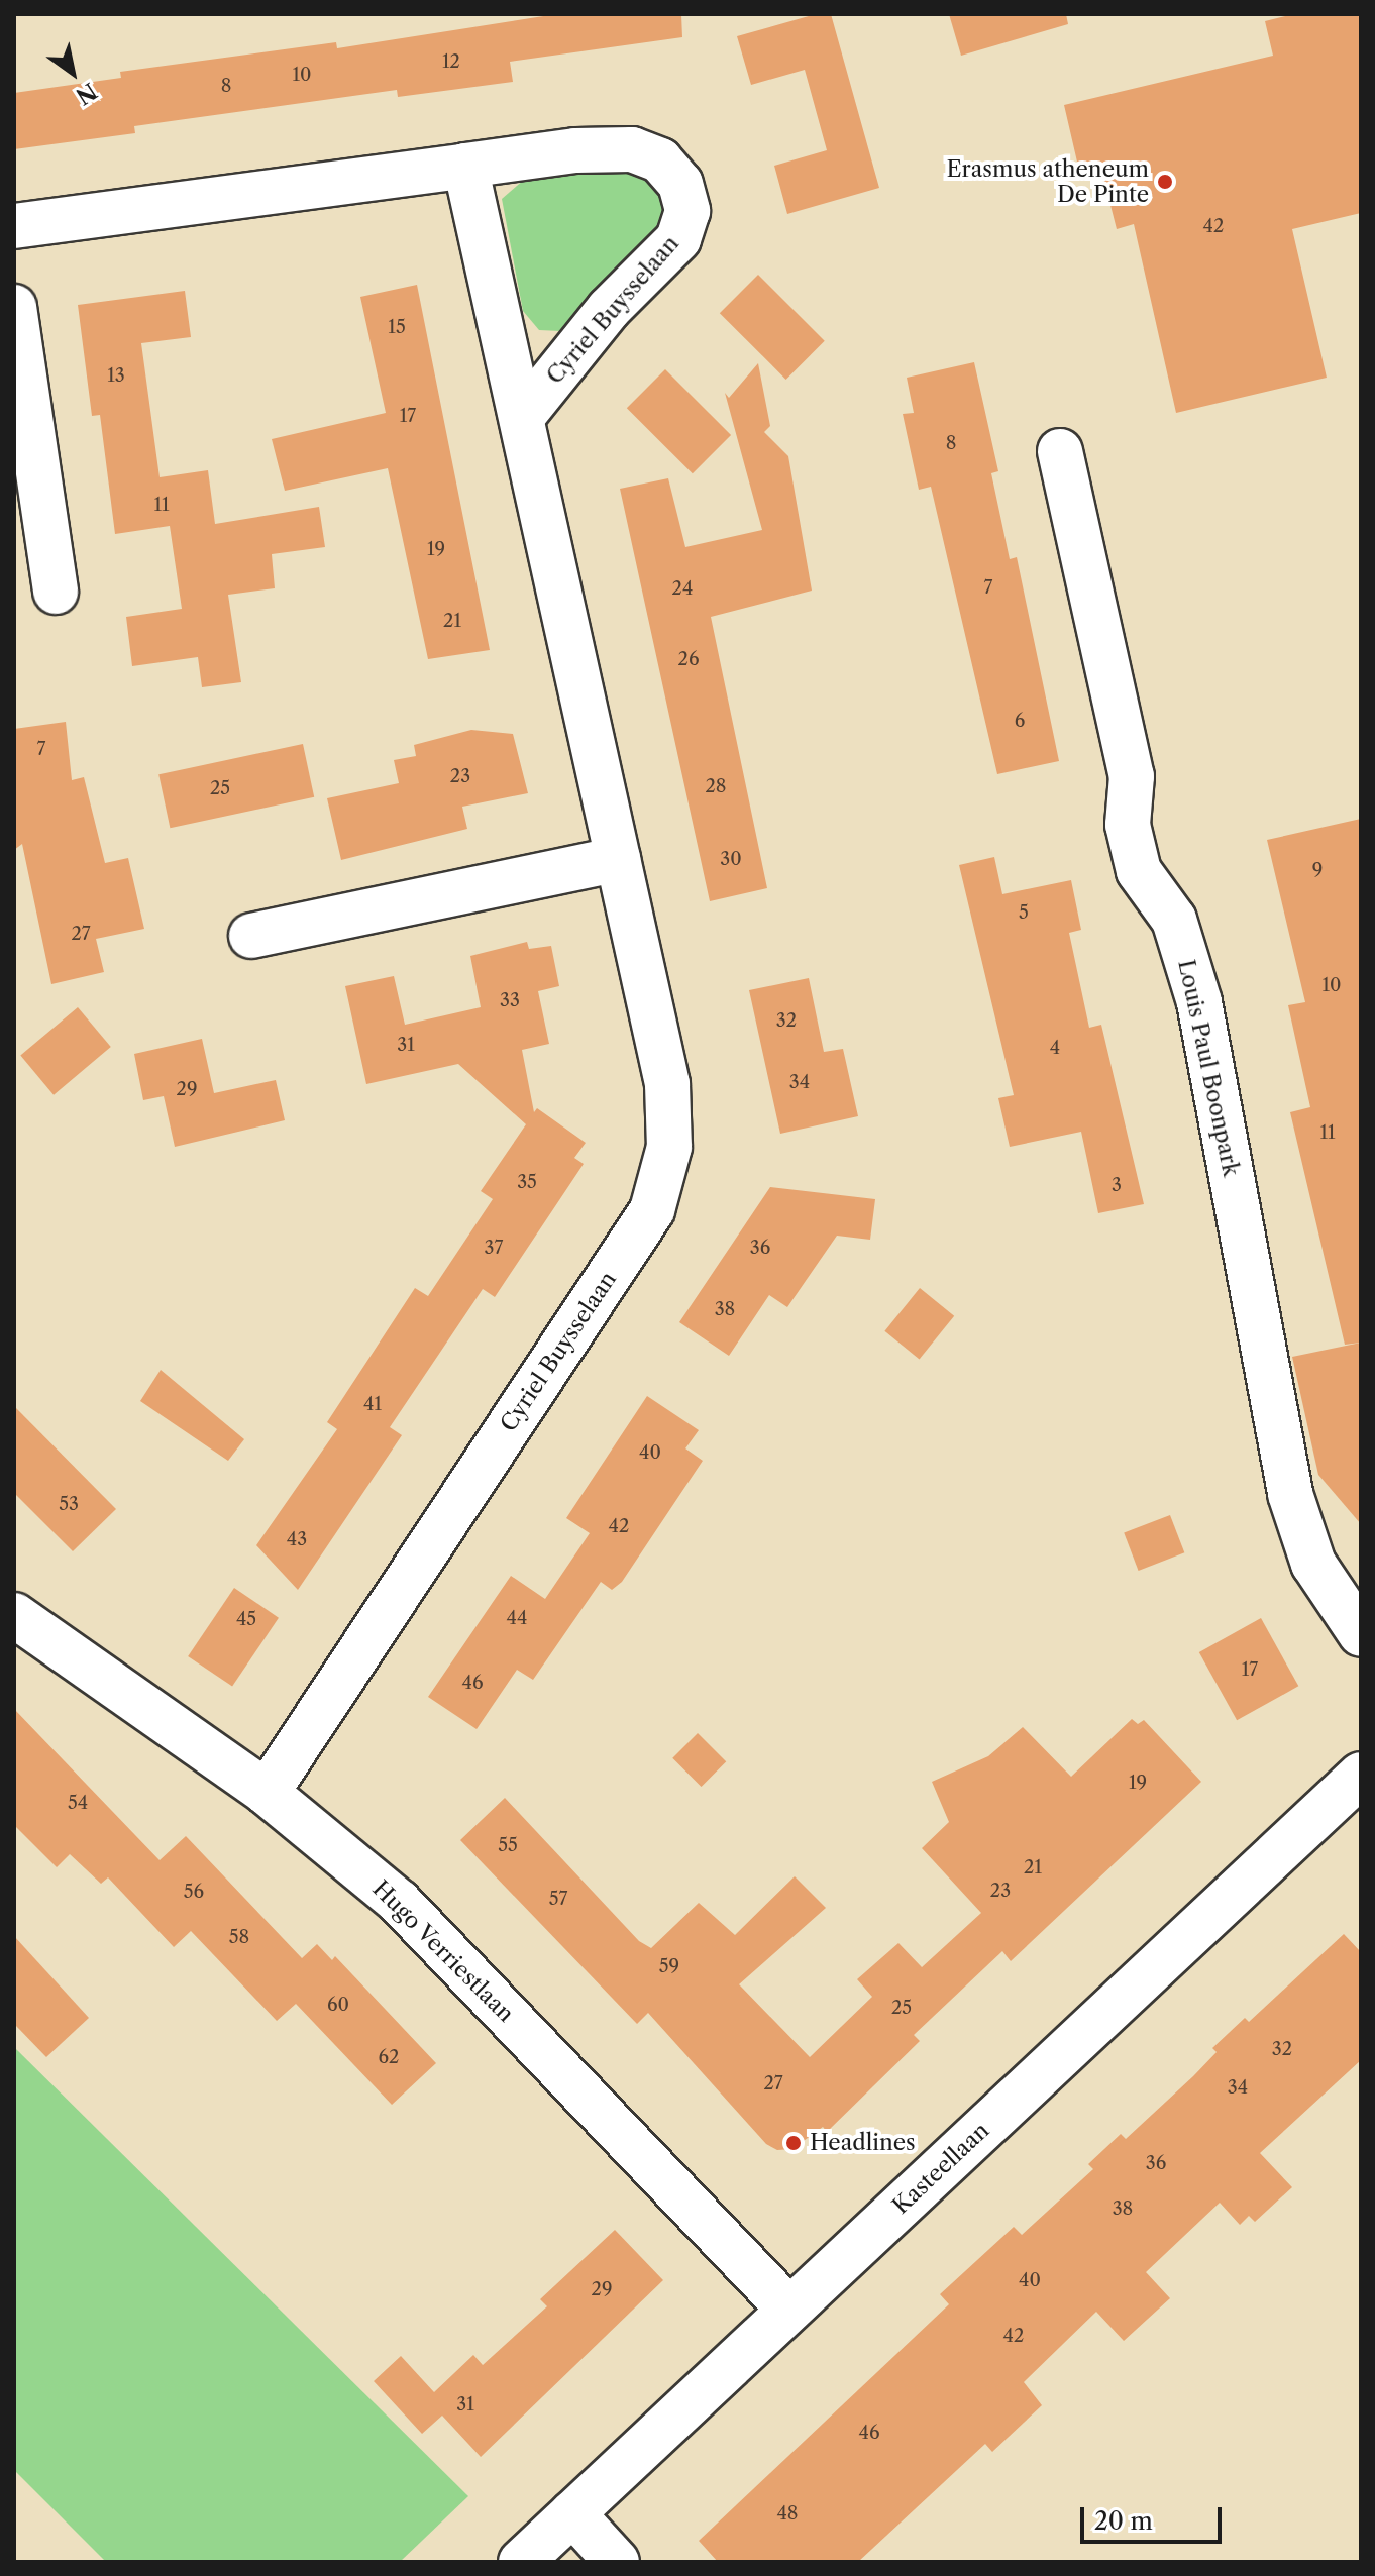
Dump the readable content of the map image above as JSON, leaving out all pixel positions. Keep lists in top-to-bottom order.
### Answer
{
  "streets": {
    "street": [
      "Cyriel Buysselaan",
      "Louis Paul Boonpark",
      "Hugo Verriestlaan",
      "Kasteellaan"
    ]
  },
  "crossings": [
    ["Cyriel Buysselaan", "Hugo Verriestlaan"],
    ["Hugo Verriestlaan", "Kasteellaan"]
  ],
  "places": ["Erasmus atheneum De Pinte", "Headlines"],
  "house_numbers": [
    "12",
    "10",
    "8",
    "42",
    "15",
    "13",
    "17",
    "8",
    "11",
    "19",
    "7",
    "24",
    "21",
    "26",
    "6",
    "7",
    "23",
    "28",
    "25",
    "30",
    "9",
    "5",
    "27",
    "10",
    "33",
    "32",
    "31",
    "4",
    "34",
    "29",
    "11",
    "35",
    "3",
    "37",
    "36",
    "38",
    "41",
    "40",
    "53",
    "42",
    "43",
    "44",
    "45",
    "17",
    "46",
    "19",
    "54",
    "55",
    "21",
    "23",
    "56",
    "57",
    "58",
    "59",
    "60",
    "25",
    "32",
    "62",
    "27",
    "34",
    "36",
    "38",
    "40",
    "29",
    "42",
    "31",
    "46",
    "48"
  ],
  "scale_bar": "20 m",
  "north": "bottom right"
}
